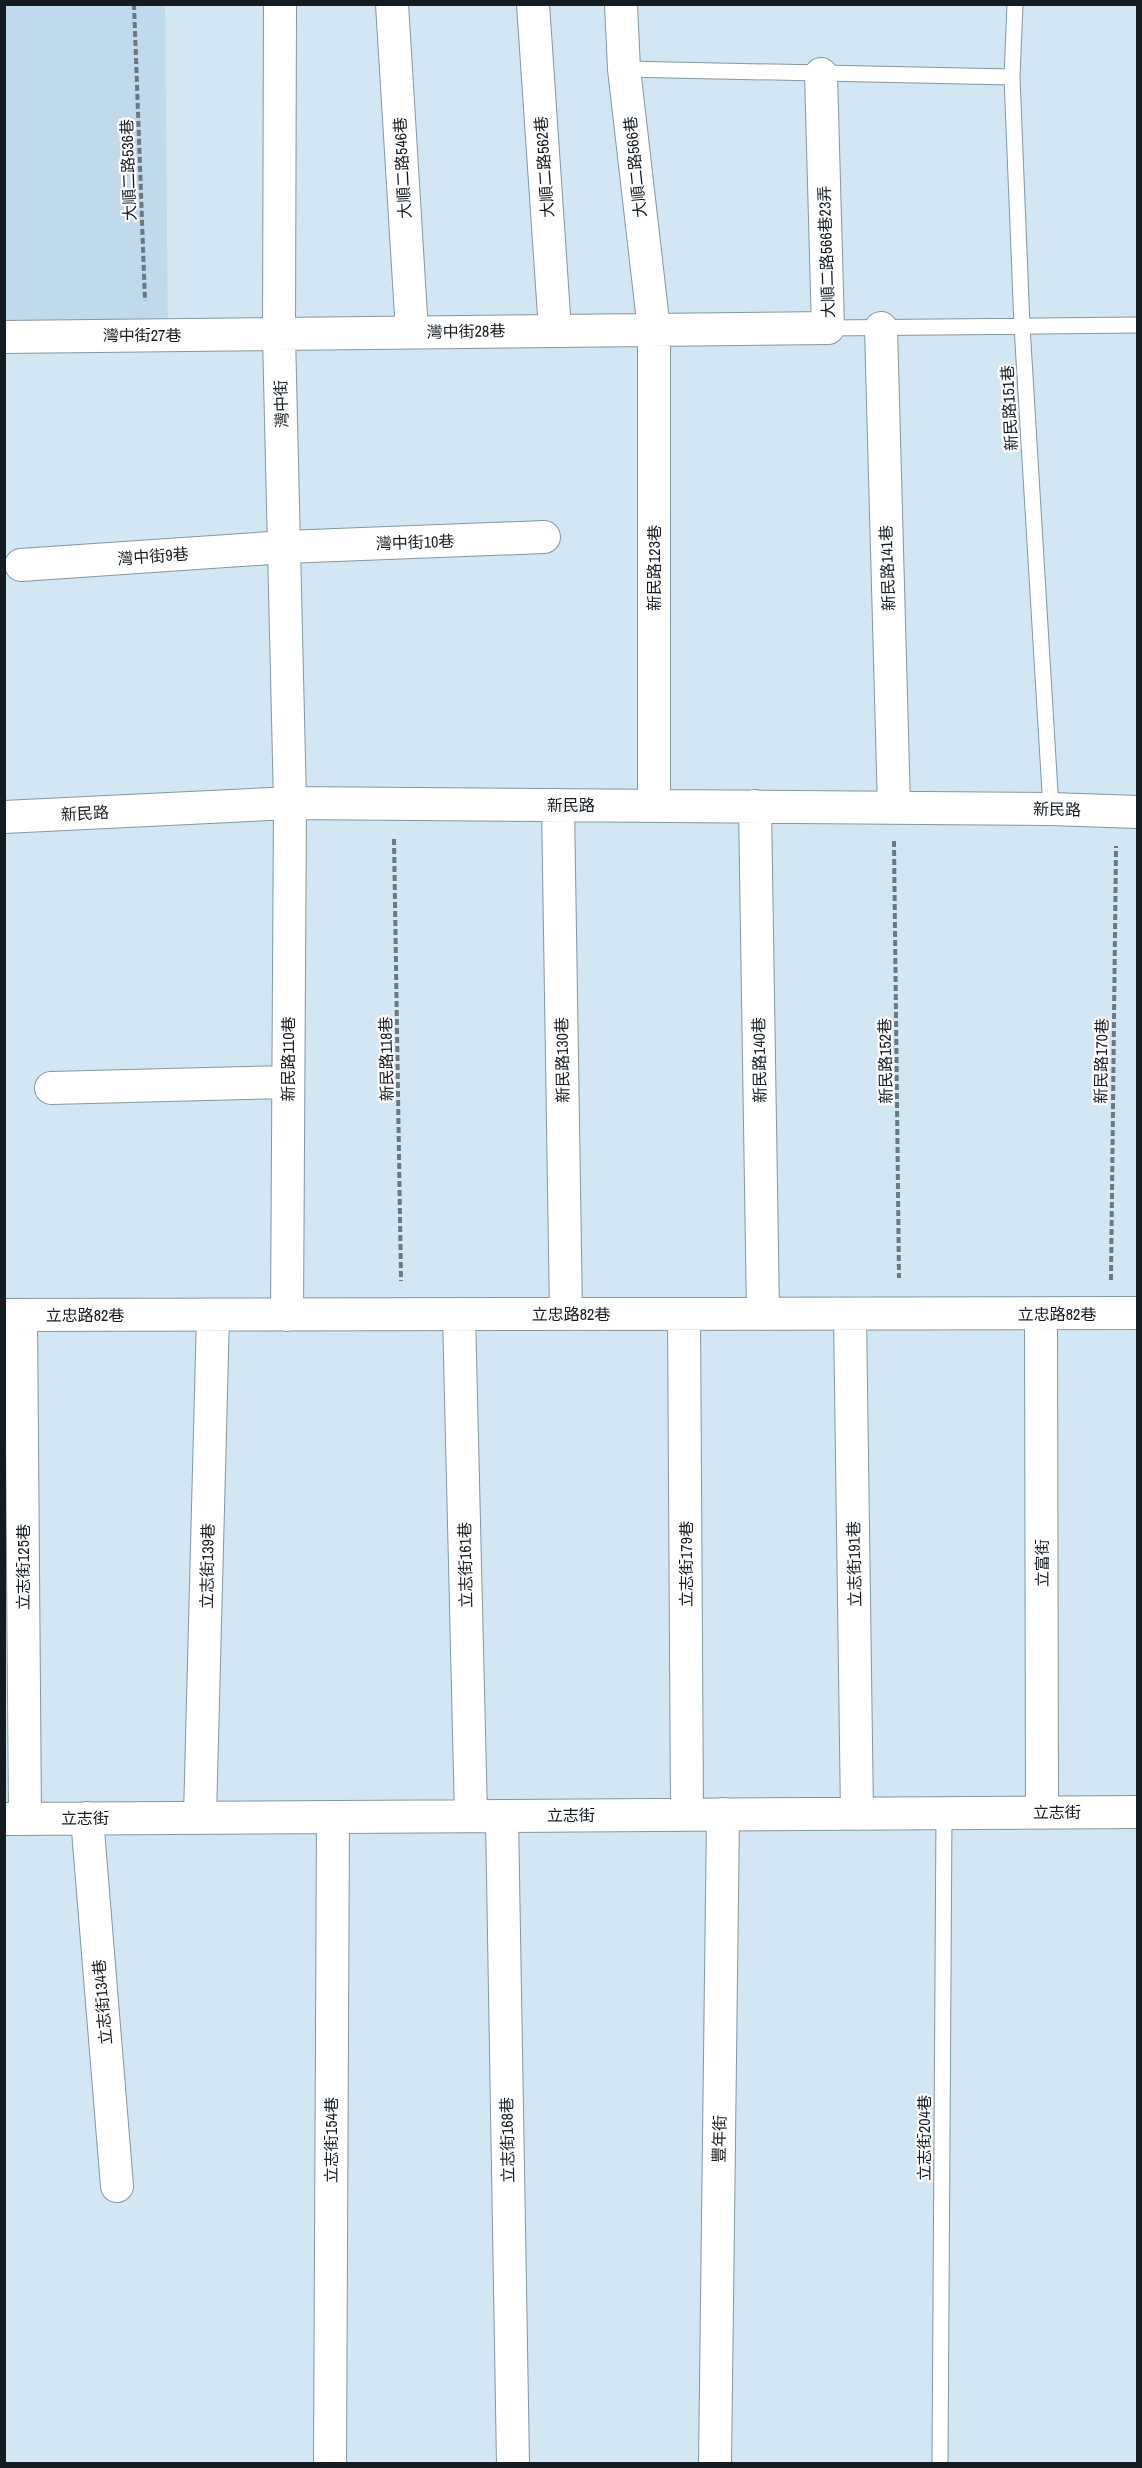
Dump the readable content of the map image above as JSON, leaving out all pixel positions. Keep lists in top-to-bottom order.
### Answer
{
  "streets": {
    "street": [
      "大順二路562巷",
      "大順二路566巷",
      "大順二路546巷",
      "大順二路566巷23弄",
      "灣中街28巷",
      "灣中街27巷",
      "灣中街",
      "灣中街10巷",
      "灣中街9巷",
      "新民路123巷",
      "新民路141巷",
      "新民路",
      "新民路110巷",
      "新民路130巷",
      "新民路140巷",
      "立忠路82巷",
      "立富街",
      "立志街179巷",
      "立志街191巷",
      "立志街161巷",
      "立志街139巷",
      "立志街125巷",
      "立志街",
      "立志街134巷",
      "豐年街",
      "立志街154巷",
      "立志街168巷"
    ],
    "lane": ["新民路151巷", "立志街204巷"],
    "path": [
      "大順二路536巷",
      "新民路118巷",
      "新民路152巷",
      "新民路170巷"
    ]
  },
  "crossings": [
    ["大順二路562巷", "灣中街28巷"],
    ["大順二路566巷", "大順二路566巷23弄"],
    ["大順二路566巷", "灣中街28巷"],
    ["大順二路566巷", "新民路123巷"],
    ["大順二路546巷", "灣中街28巷"],
    ["大順二路536巷", "灣中街27巷"],
    ["大順二路566巷23弄", "灣中街28巷"],
    ["大順二路566巷23弄", "新民路123巷"],
    ["灣中街28巷", "灣中街27巷"],
    ["灣中街28巷", "灣中街"],
    ["灣中街28巷", "新民路123巷"],
    ["灣中街27巷", "灣中街"],
    ["灣中街", "灣中街10巷"],
    ["灣中街", "灣中街9巷"],
    ["灣中街", "新民路"],
    ["灣中街", "新民路110巷"],
    ["新民路151巷", "新民路"],
    ["灣中街10巷", "灣中街9巷"],
    ["新民路123巷", "新民路"],
    ["新民路141巷", "新民路"],
    ["新民路141巷", "新民路152巷"],
    ["新民路", "新民路110巷"],
    ["新民路", "新民路118巷"],
    ["新民路", "新民路130巷"],
    ["新民路", "新民路140巷"],
    ["新民路", "新民路152巷"],
    ["新民路", "新民路170巷"],
    ["新民路110巷", "立忠路82巷"],
    ["新民路118巷", "立忠路82巷"],
    ["新民路130巷", "立忠路82巷"],
    ["新民路140巷", "立忠路82巷"],
    ["新民路152巷", "立忠路82巷"],
    ["新民路170巷", "立忠路82巷"],
    ["立忠路82巷", "立富街"],
    ["立忠路82巷", "立志街179巷"],
    ["立忠路82巷", "立志街191巷"],
    ["立忠路82巷", "立志街161巷"],
    ["立忠路82巷", "立志街139巷"],
    ["立忠路82巷", "立志街125巷"],
    ["立富街", "立志街"],
    ["立志街179巷", "立志街"],
    ["立志街191巷", "立志街"],
    ["立志街161巷", "立志街"],
    ["立志街139巷", "立志街"],
    ["立志街125巷", "立志街"],
    ["立志街", "立志街134巷"],
    ["立志街", "立志街204巷"],
    ["立志街", "豐年街"],
    ["立志街", "立志街154巷"],
    ["立志街", "立志街168巷"]
  ]
}
